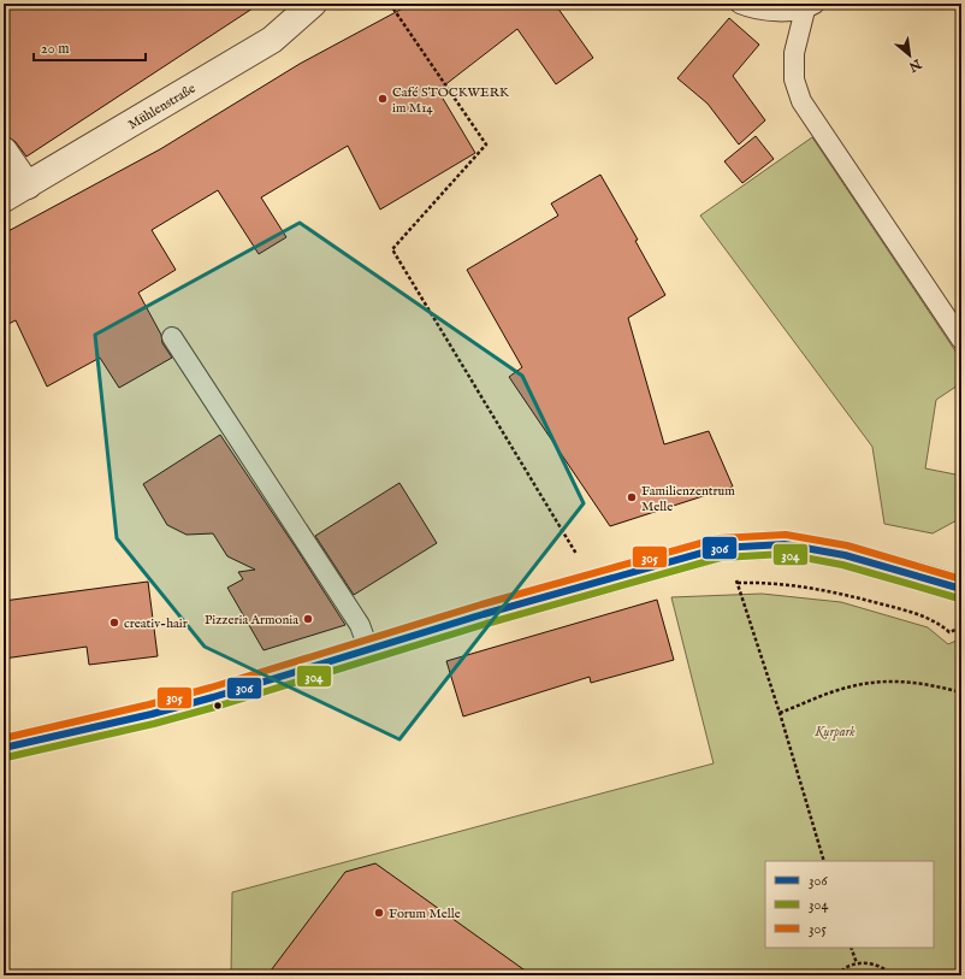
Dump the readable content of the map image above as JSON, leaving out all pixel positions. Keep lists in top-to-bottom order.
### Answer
{
  "streets": {
    "street": ["Mühlenstraße"]
  },
  "parks": ["Kurpark"],
  "places": [
    "Café STOCKWERK im M14",
    "Familienzentrum Melle",
    "Pizzeria Armonia",
    "creativ-hair",
    "Forum Melle"
  ],
  "lines": ["transit line 305", "transit line 306", "transit line 304"],
  "legend": ["306", "304", "305"],
  "scale_bar": "20 m",
  "north": "bottom right"
}
